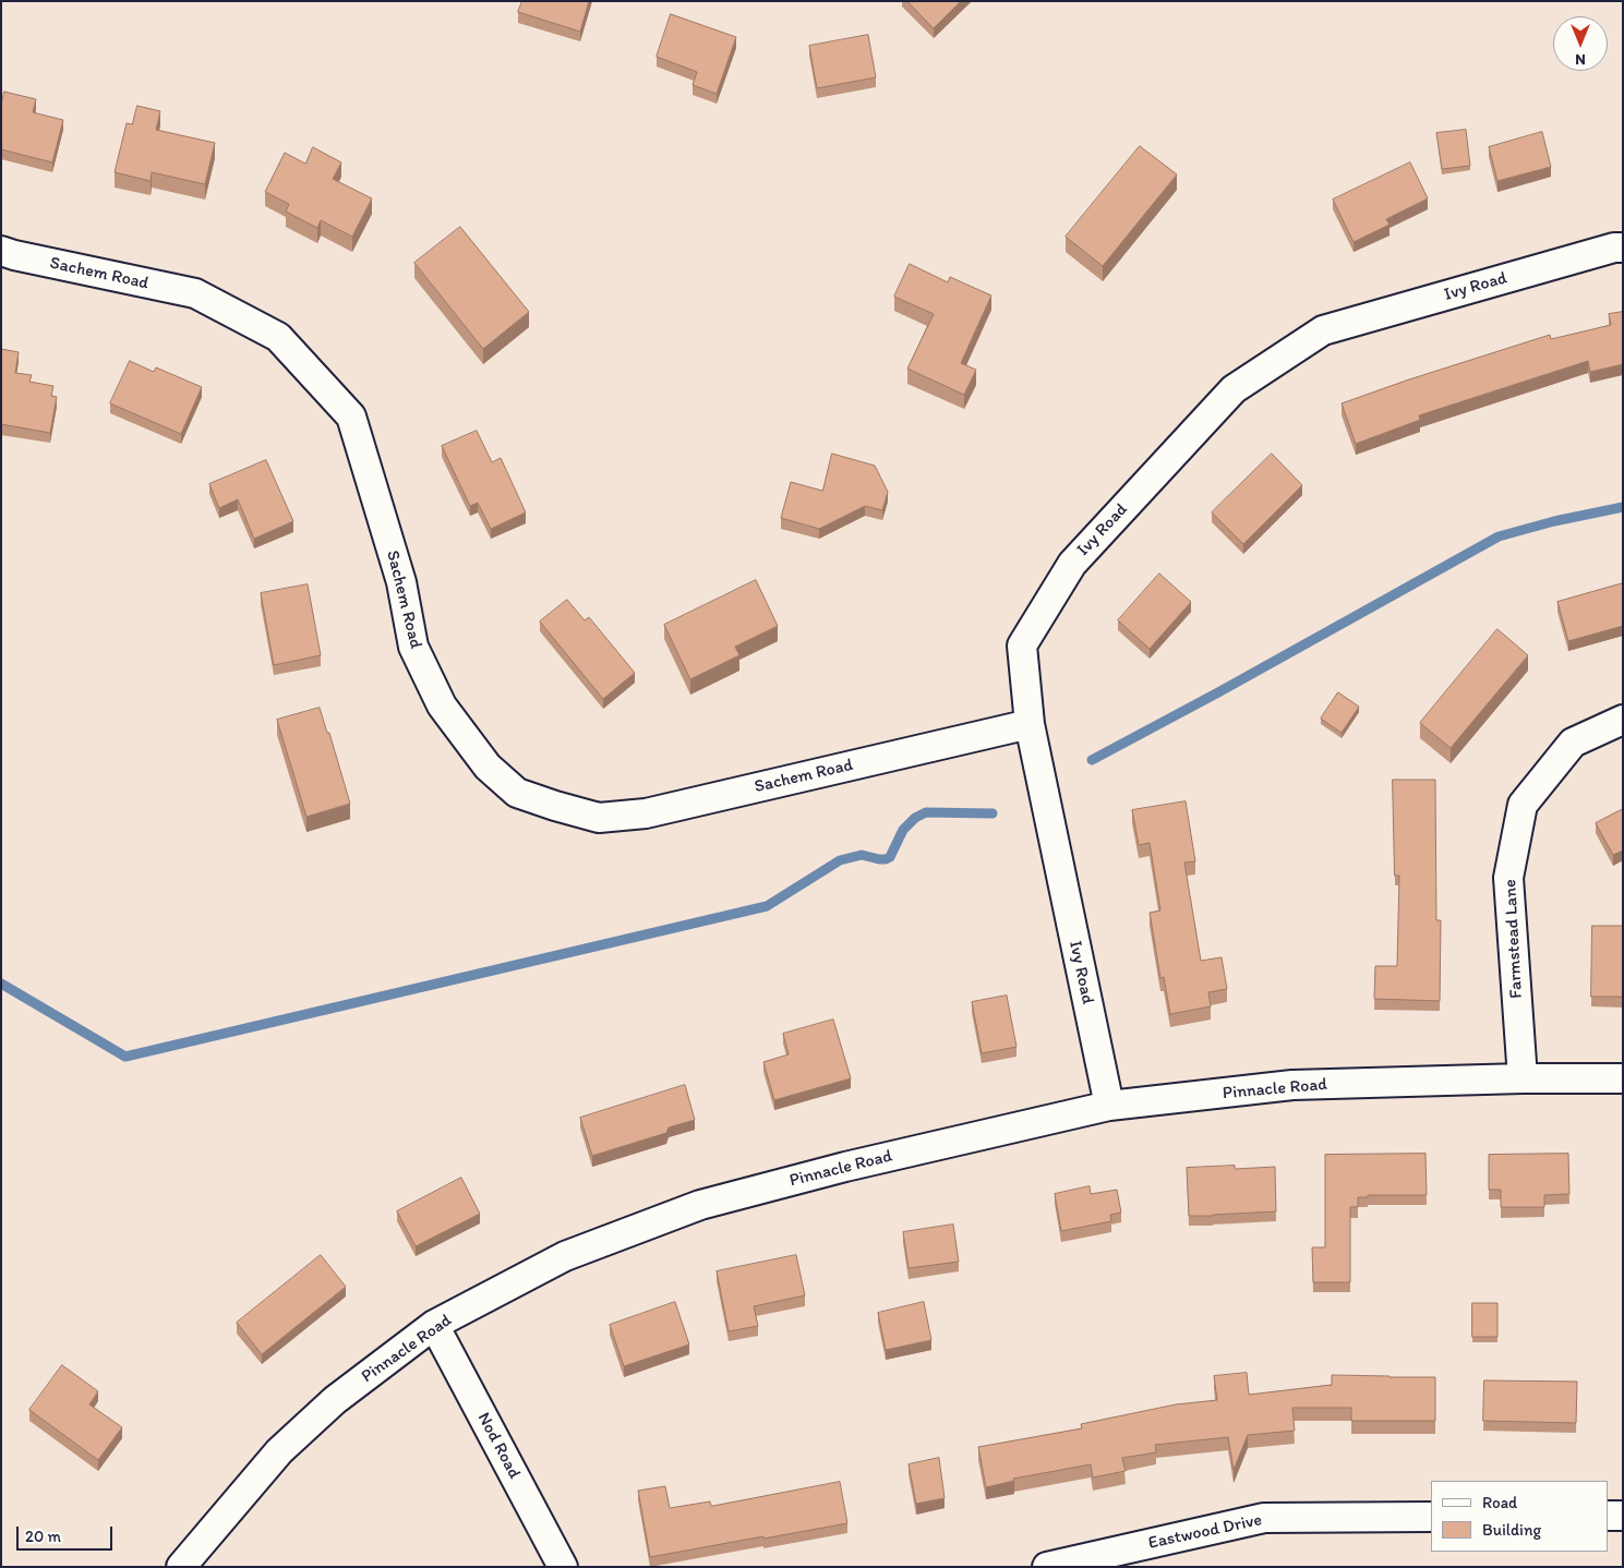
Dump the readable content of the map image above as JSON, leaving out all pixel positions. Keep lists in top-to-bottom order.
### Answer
{
  "streets": {
    "street": [
      "Sachem Road",
      "Ivy Road",
      "Farmstead Lane",
      "Pinnacle Road",
      "Nod Road",
      "Eastwood Drive"
    ]
  },
  "crossings": [
    ["Sachem Road", "Ivy Road"],
    ["Ivy Road", "Pinnacle Road"],
    ["Farmstead Lane", "Pinnacle Road"],
    ["Pinnacle Road", "Nod Road"]
  ],
  "legend": ["Road", "Building"],
  "scale_bar": "20 m",
  "north": "bottom"
}
